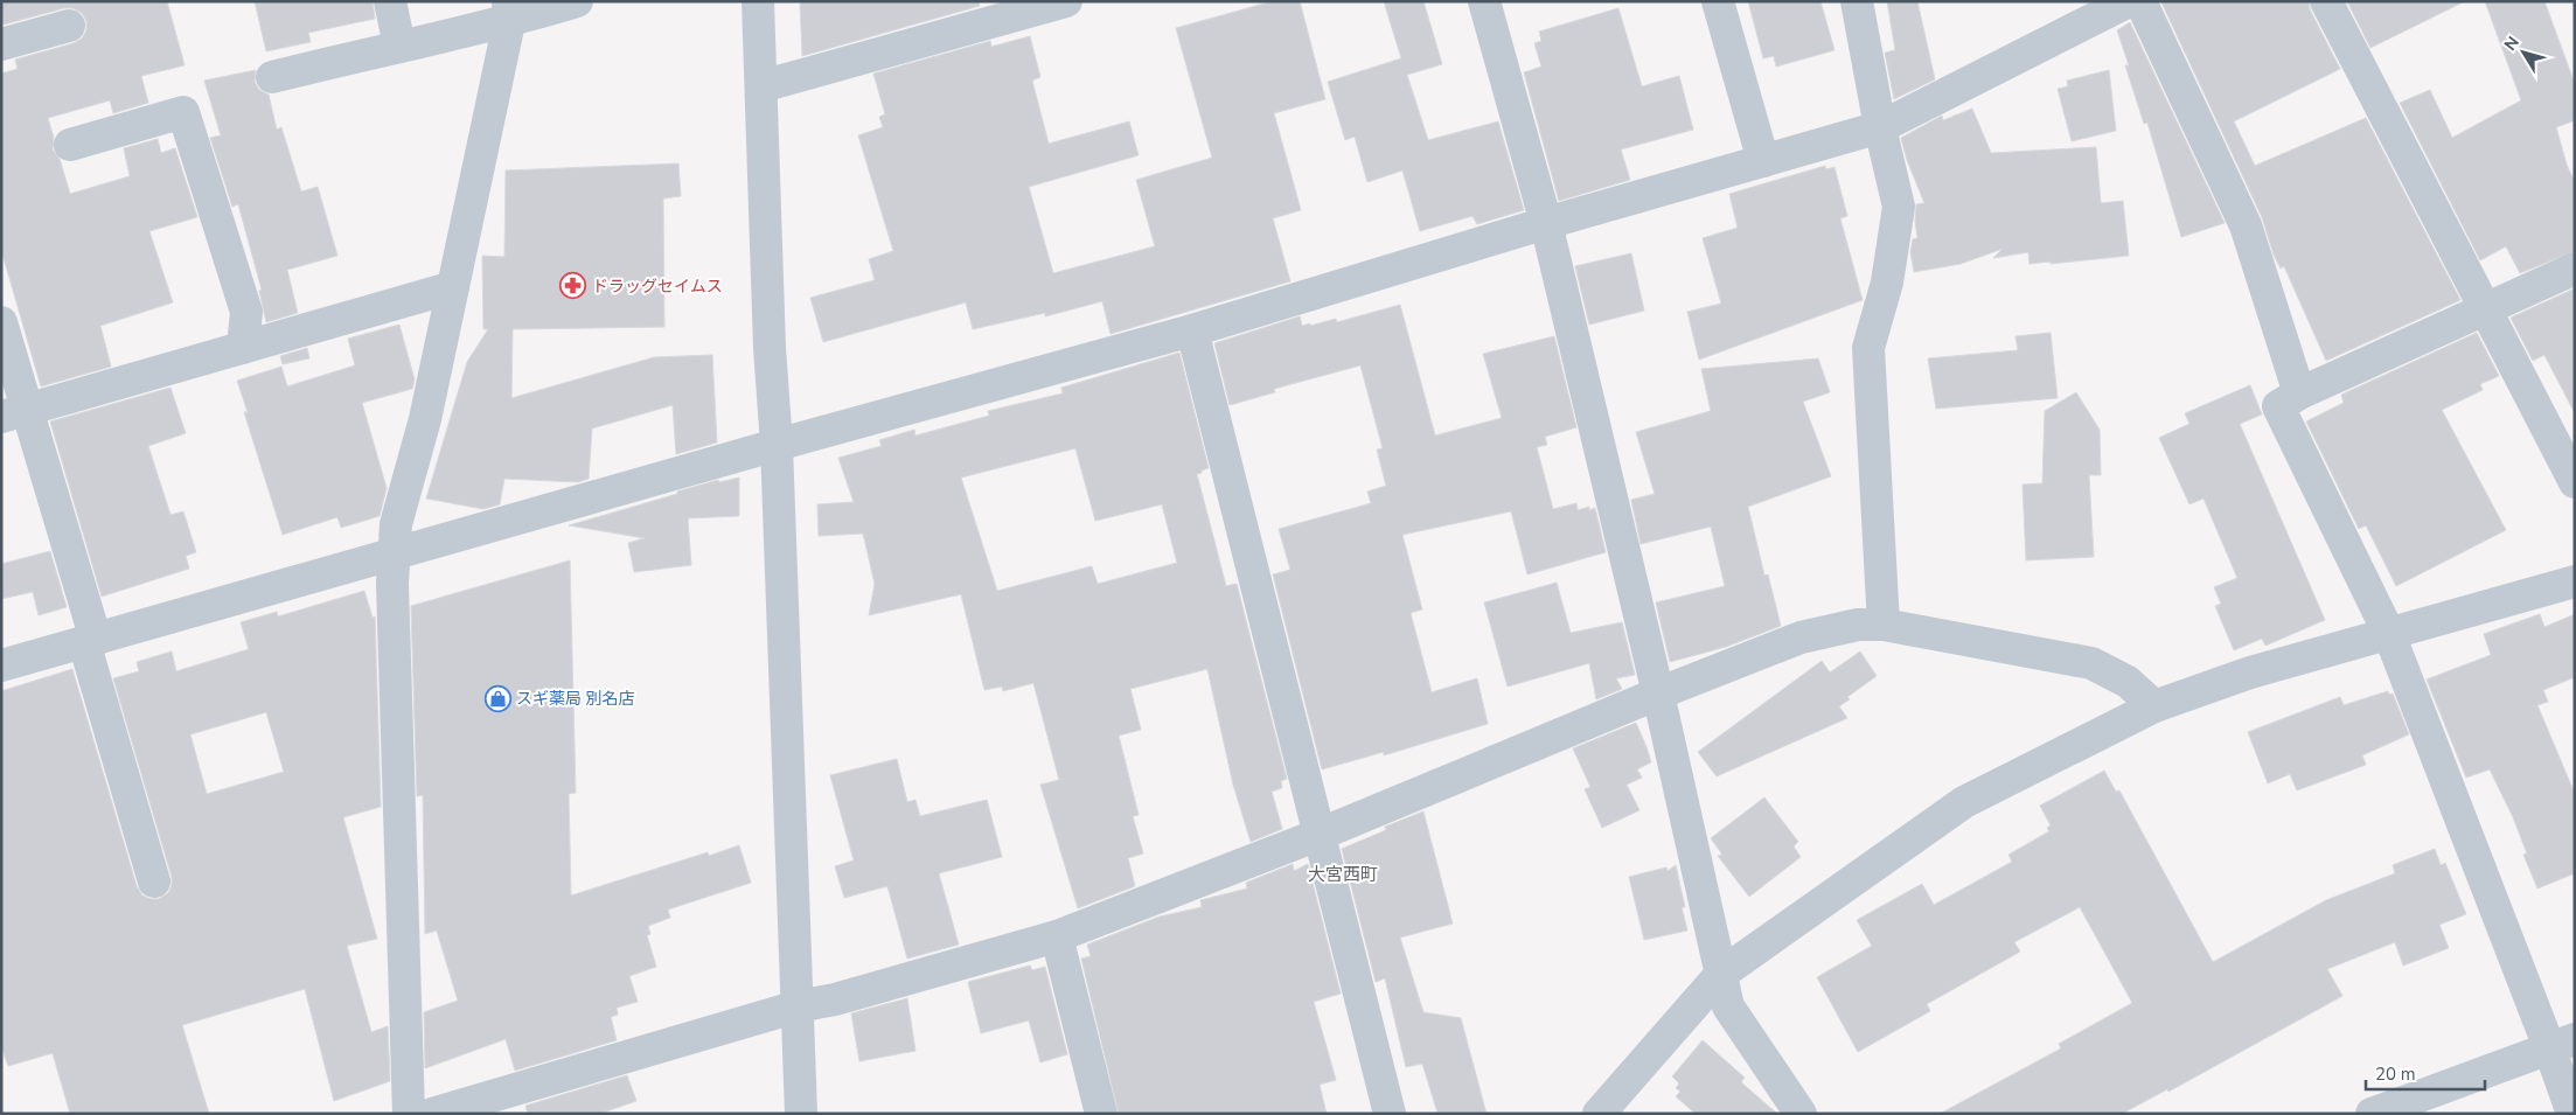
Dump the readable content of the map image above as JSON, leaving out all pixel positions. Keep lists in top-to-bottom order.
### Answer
{
  "districts": ["大宮西町"],
  "places": {
    "pharmacy": ["ドラッグセイムス"],
    "shop": ["スギ薬局 別名店"]
  },
  "scale_bar": "20 m",
  "north": "top left"
}
